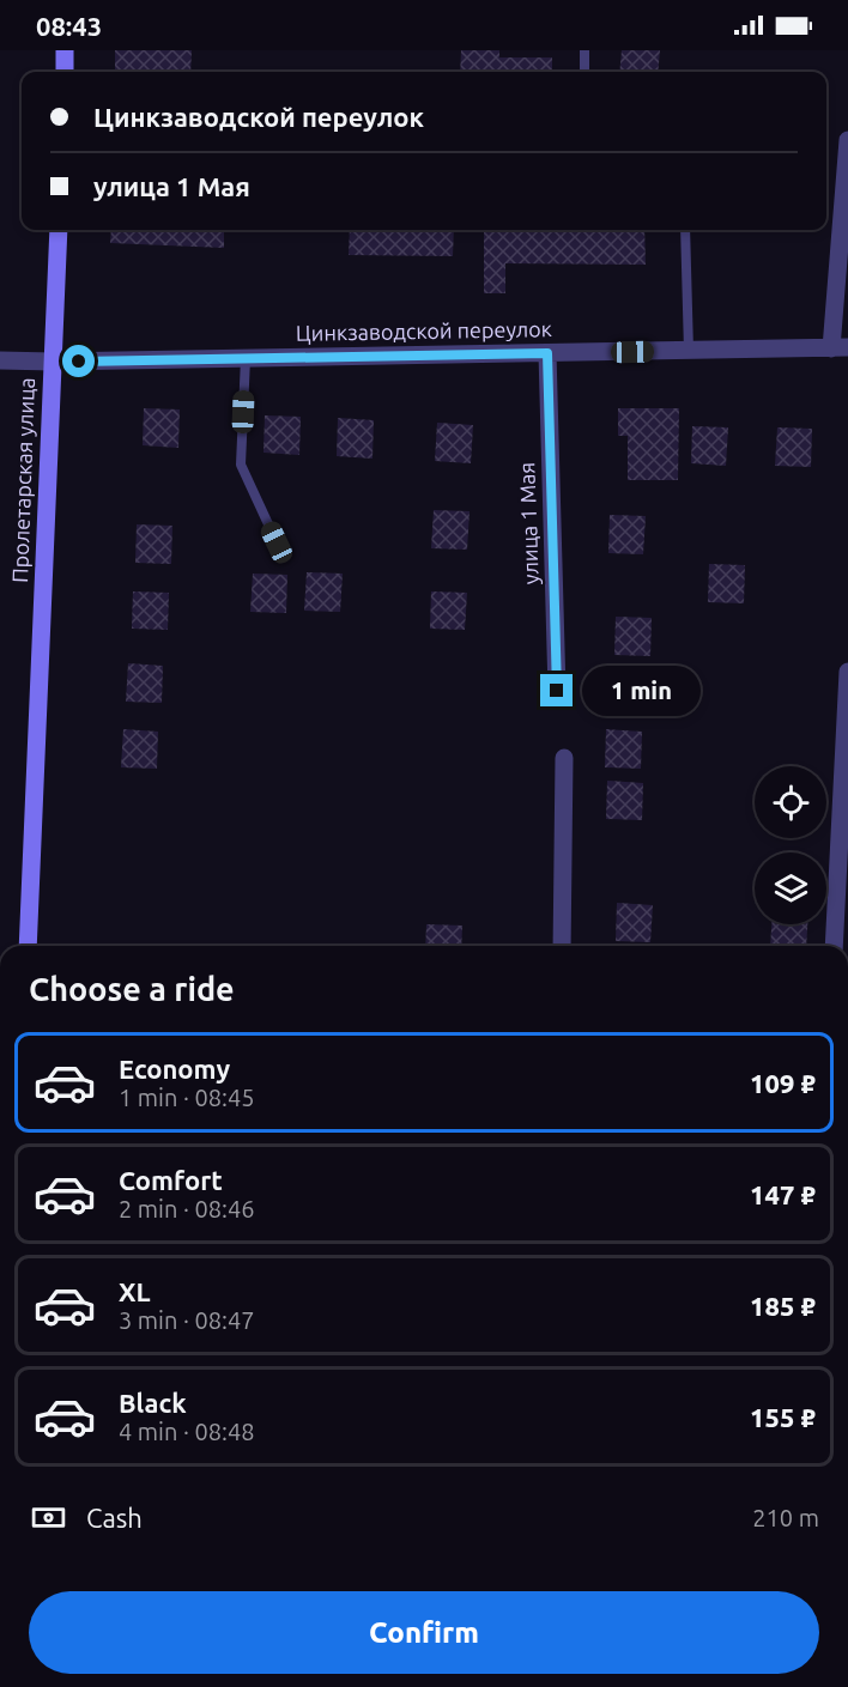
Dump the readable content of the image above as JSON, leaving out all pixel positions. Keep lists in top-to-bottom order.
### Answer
{
  "streets": {
    "main road": ["Пролетарская улица"],
    "street": ["Цинкзаводской переулок", "улица 1 Мая"]
  },
  "crossings": [
    ["Цинкзаводской переулок", "Пролетарская улица"],
    ["Цинкзаводской переулок", "улица 1 Мая"]
  ],
  "page": {
    "status": "08:43",
    "banner": ["Цинкзаводской переулок", "улица 1 Мая"],
    "bubble": "1 min",
    "heading": "Choose a ride",
    "list": [
      {
        "name": "Economy",
        "note": "1 min · 08:45",
        "value": "109 ₽"
      },
      {
        "name": "Comfort",
        "note": "2 min · 08:46",
        "value": "147 ₽"
      },
      {
        "name": "XL",
        "note": "3 min · 08:47",
        "value": "185 ₽"
      },
      {
        "name": "Black",
        "note": "4 min · 08:48",
        "value": "155 ₽"
      }
    ],
    "pay": ["Cash", "210 m"],
    "buttons": "Confirm"
  }
}
